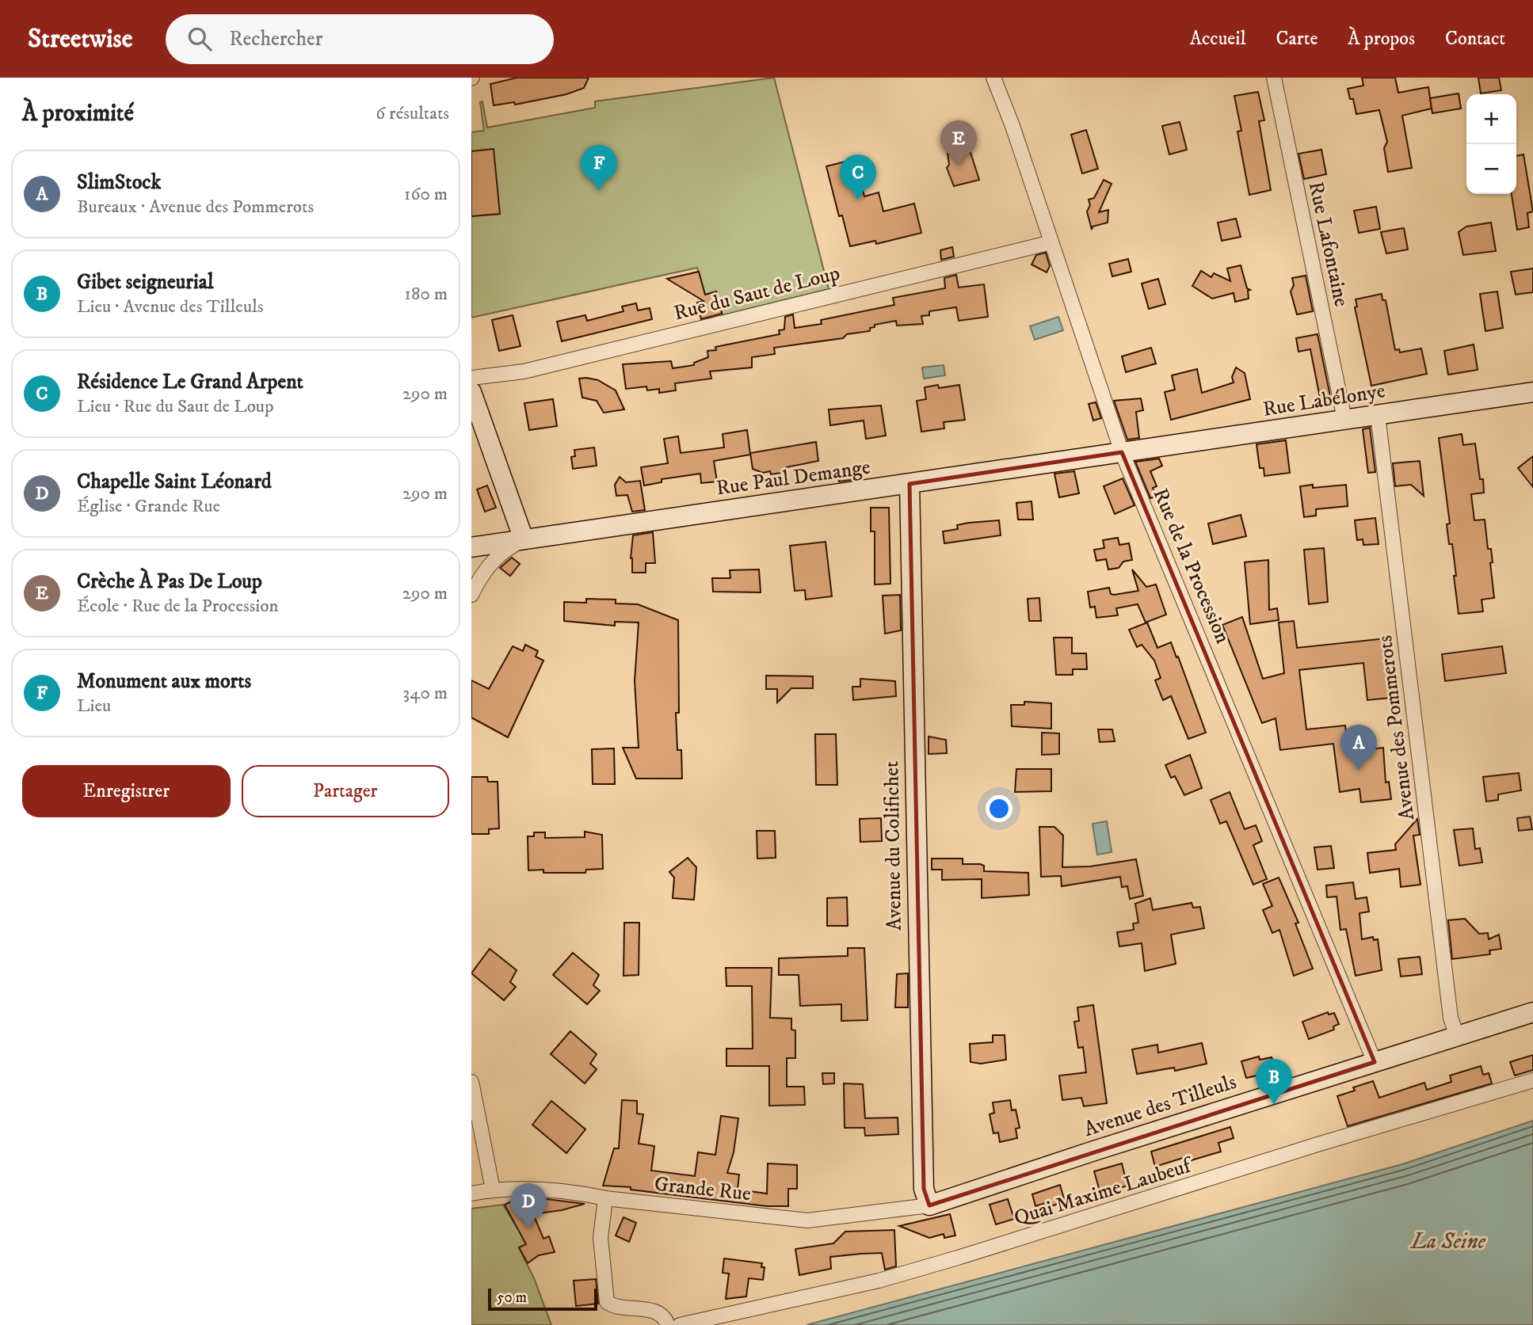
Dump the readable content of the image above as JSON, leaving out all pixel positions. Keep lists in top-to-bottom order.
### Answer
{
  "streets": {
    "main road": [
      "Rue Labélonye",
      "Rue Paul Demange",
      "Avenue du Colifichet",
      "Avenue des Tilleuls"
    ],
    "street": [
      "Rue Lafontaine",
      "Rue du Saut de Loup",
      "Rue de la Procession",
      "Avenue des Pommerots",
      "Grande Rue",
      "Quai Maxime Laubeuf"
    ]
  },
  "crossings": [
    ["Rue Lafontaine", "Rue Labélonye"],
    ["Rue du Saut de Loup", "Rue de la Procession"],
    ["Rue Labélonye", "Rue Paul Demange"],
    ["Rue Labélonye", "Rue de la Procession"],
    ["Rue Labélonye", "Avenue des Pommerots"],
    ["Rue Paul Demange", "Rue de la Procession"],
    ["Rue Paul Demange", "Avenue du Colifichet"],
    ["Rue de la Procession", "Avenue des Tilleuls"],
    ["Avenue des Pommerots", "Avenue des Tilleuls"],
    ["Avenue du Colifichet", "Avenue des Tilleuls"],
    ["Avenue du Colifichet", "Grande Rue"],
    ["Avenue des Tilleuls", "Grande Rue"]
  ],
  "water": ["La Seine"],
  "scale_bar": "50 m",
  "page": {
    "header": "Streetwise",
    "search": "Rechercher",
    "nav": [
      "Accueil",
      "Carte",
      "À propos",
      "Contact"
    ],
    "heading": ["À proximité", "6 résultats"],
    "map_buttons": ["+", "−"],
    "pins": [
      "E",
      "F",
      "C",
      "A",
      "B",
      "D"
    ],
    "list": [
      {
        "mark": "A",
        "name": "SlimStock",
        "note": "Bureaux · Avenue des Pommerots",
        "value": "160 m"
      },
      {
        "mark": "B",
        "name": "Gibet seigneurial",
        "note": "Lieu · Avenue des Tilleuls",
        "value": "180 m"
      },
      {
        "mark": "C",
        "name": "Résidence Le Grand Arpent",
        "note": "Lieu · Rue du Saut de Loup",
        "value": "290 m"
      },
      {
        "mark": "D",
        "name": "Chapelle Saint Léonard",
        "note": "Église · Grande Rue",
        "value": "290 m"
      },
      {
        "mark": "E",
        "name": "Crèche À Pas De Loup",
        "note": "École · Rue de la Procession",
        "value": "290 m"
      },
      {
        "mark": "F",
        "name": "Monument aux morts",
        "note": "Lieu",
        "value": "340 m"
      }
    ],
    "buttons": ["Enregistrer", "Partager"],
    "scale": "50 m"
  }
}
